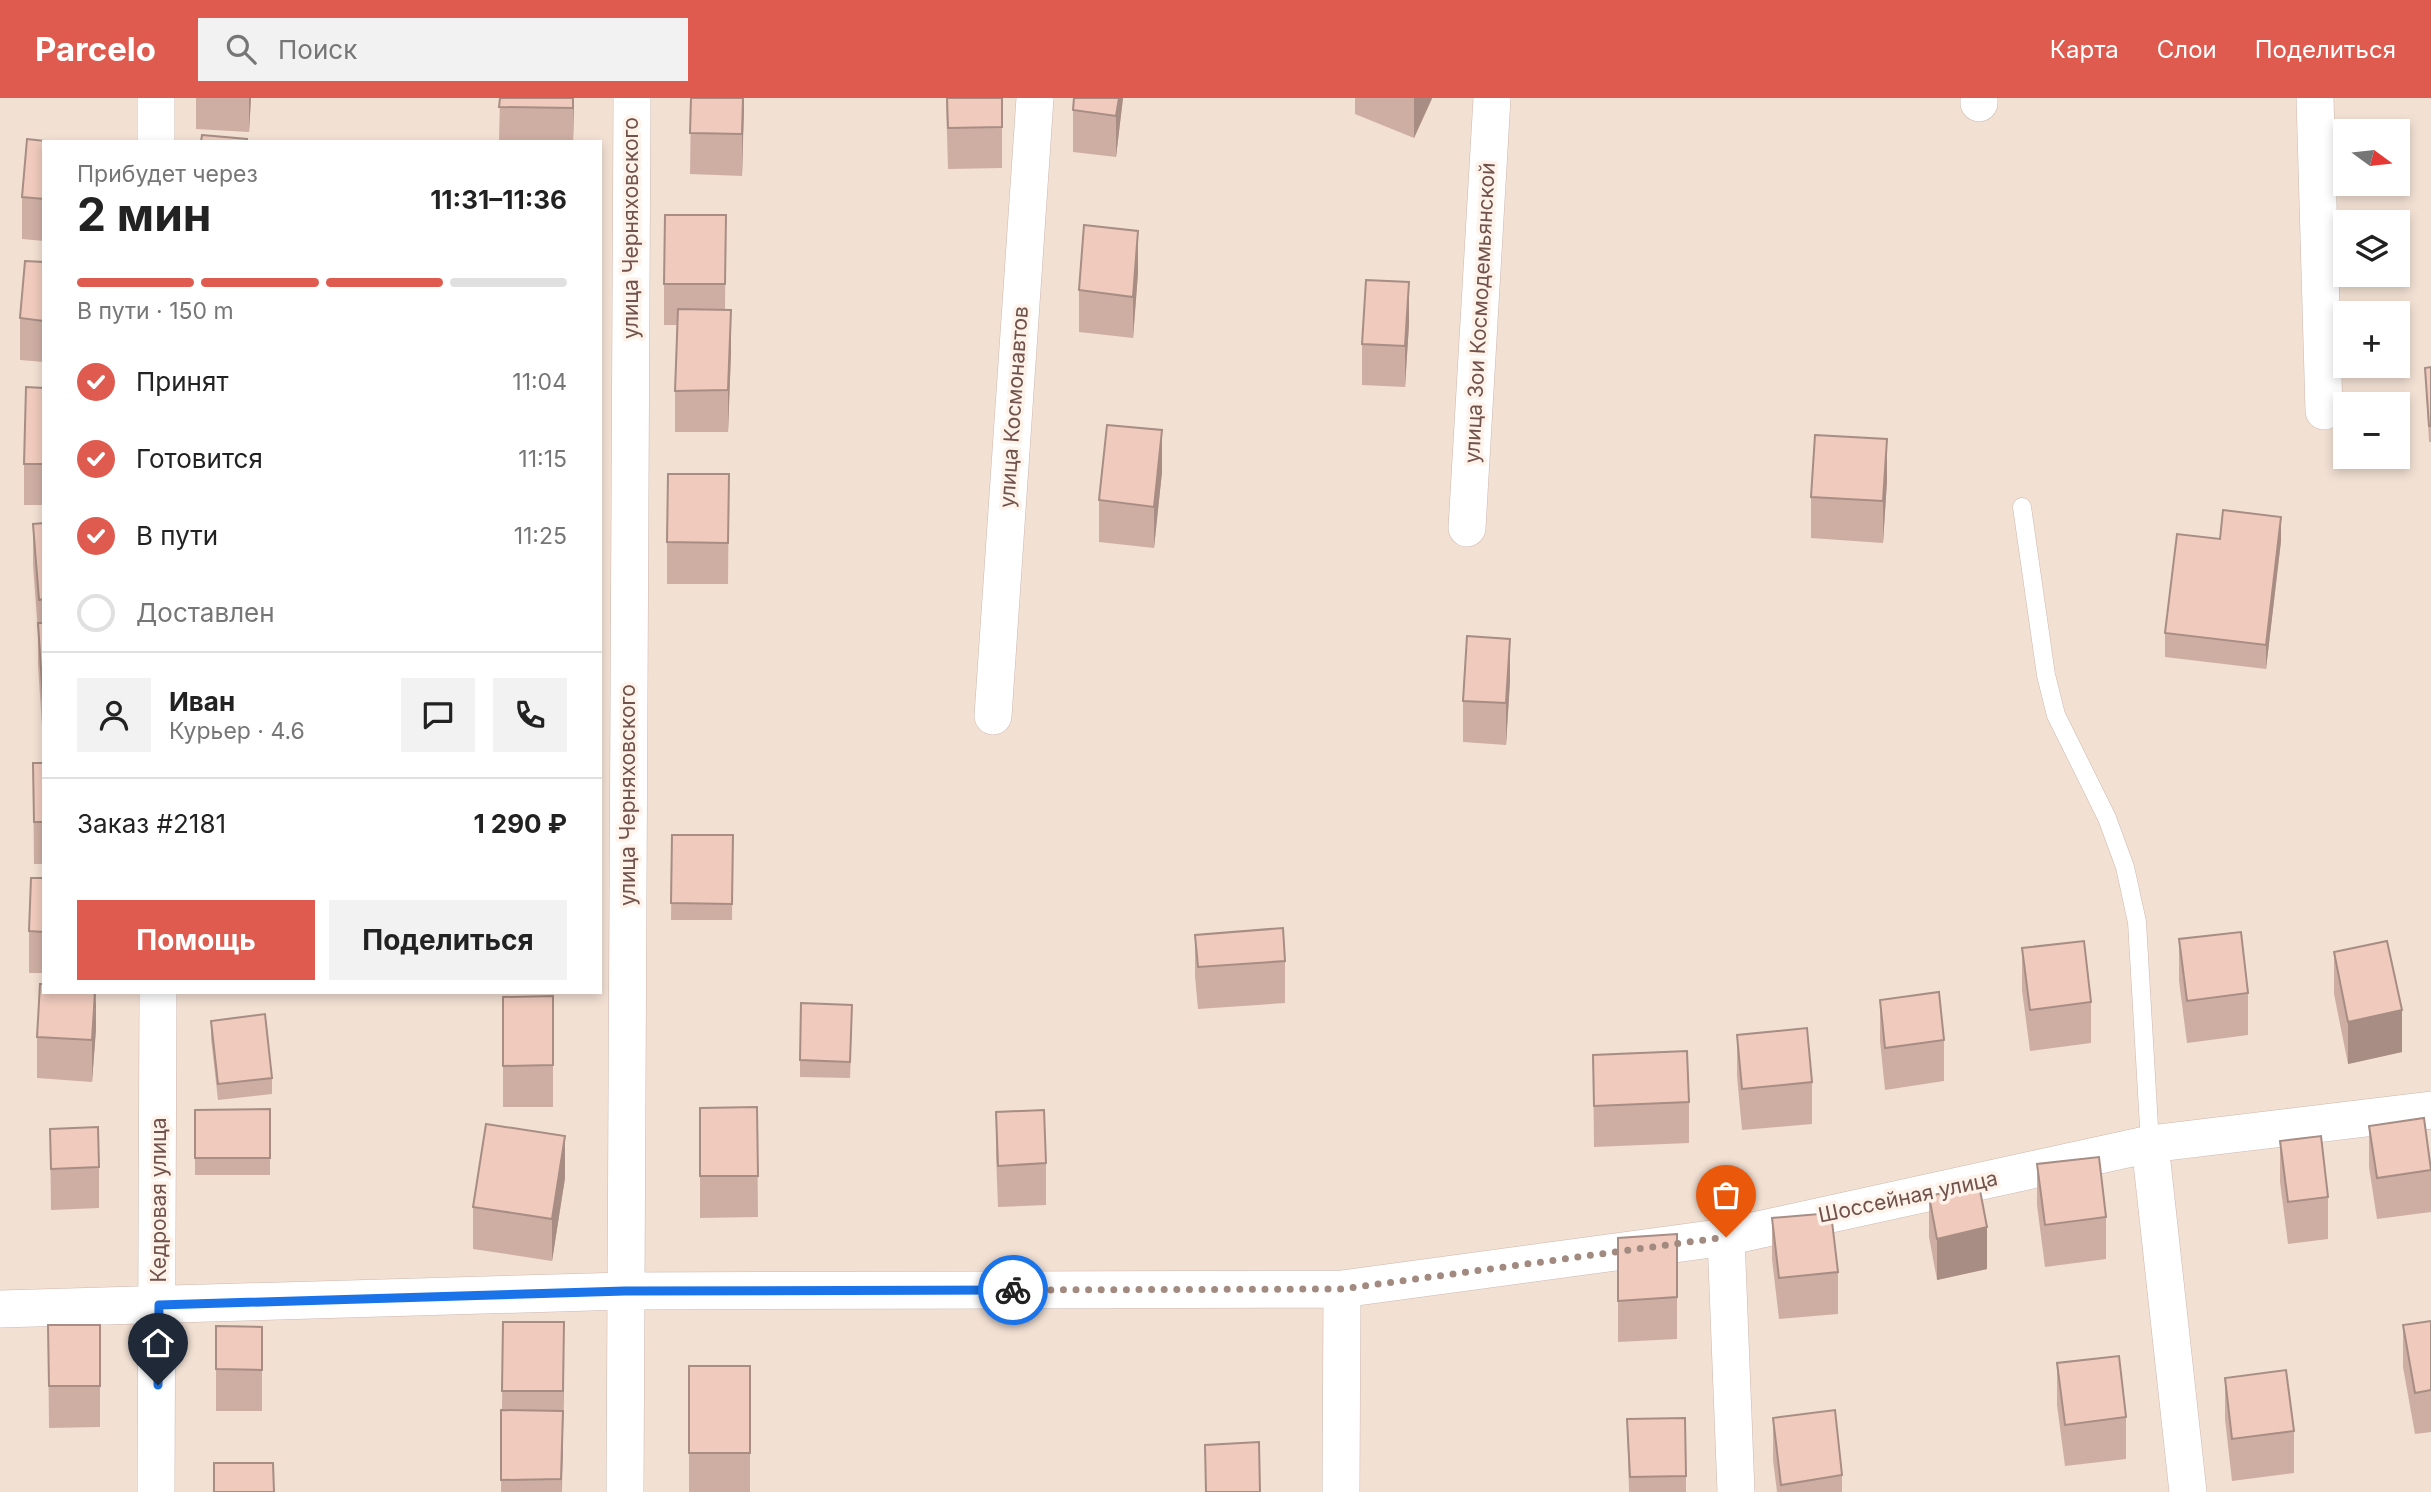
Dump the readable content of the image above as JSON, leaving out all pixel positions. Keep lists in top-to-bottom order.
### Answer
{
  "streets": {
    "street": [
      "улица Черняховского",
      "улица Зои Космодемьянской",
      "улица Космонавтов",
      "Шоссейная улица",
      "Кедровая улица"
    ]
  },
  "crossings": [
    ["улица Черняховского", "Шоссейная улица"],
    ["Шоссейная улица", "Кедровая улица"]
  ],
  "north": "right",
  "page": {
    "header": "Parcelo",
    "search": "Поиск",
    "nav": ["Карта", "Слои", "Поделиться"],
    "map_buttons": ["+", "−"],
    "heading": ["2 мин", "Прибудет через", "11:31–11:36"],
    "panel": [
      "Иван",
      "Курьер · 4.6",
      "Заказ #2181",
      "1 290 ₽"
    ],
    "bar": "В пути · 150 m",
    "list": [
      ["Принят", "11:04"],
      ["Готовится", "11:15"],
      ["В пути", "11:25"],
      "Доставлен"
    ],
    "buttons": ["Помощь", "Поделиться"]
  }
}
